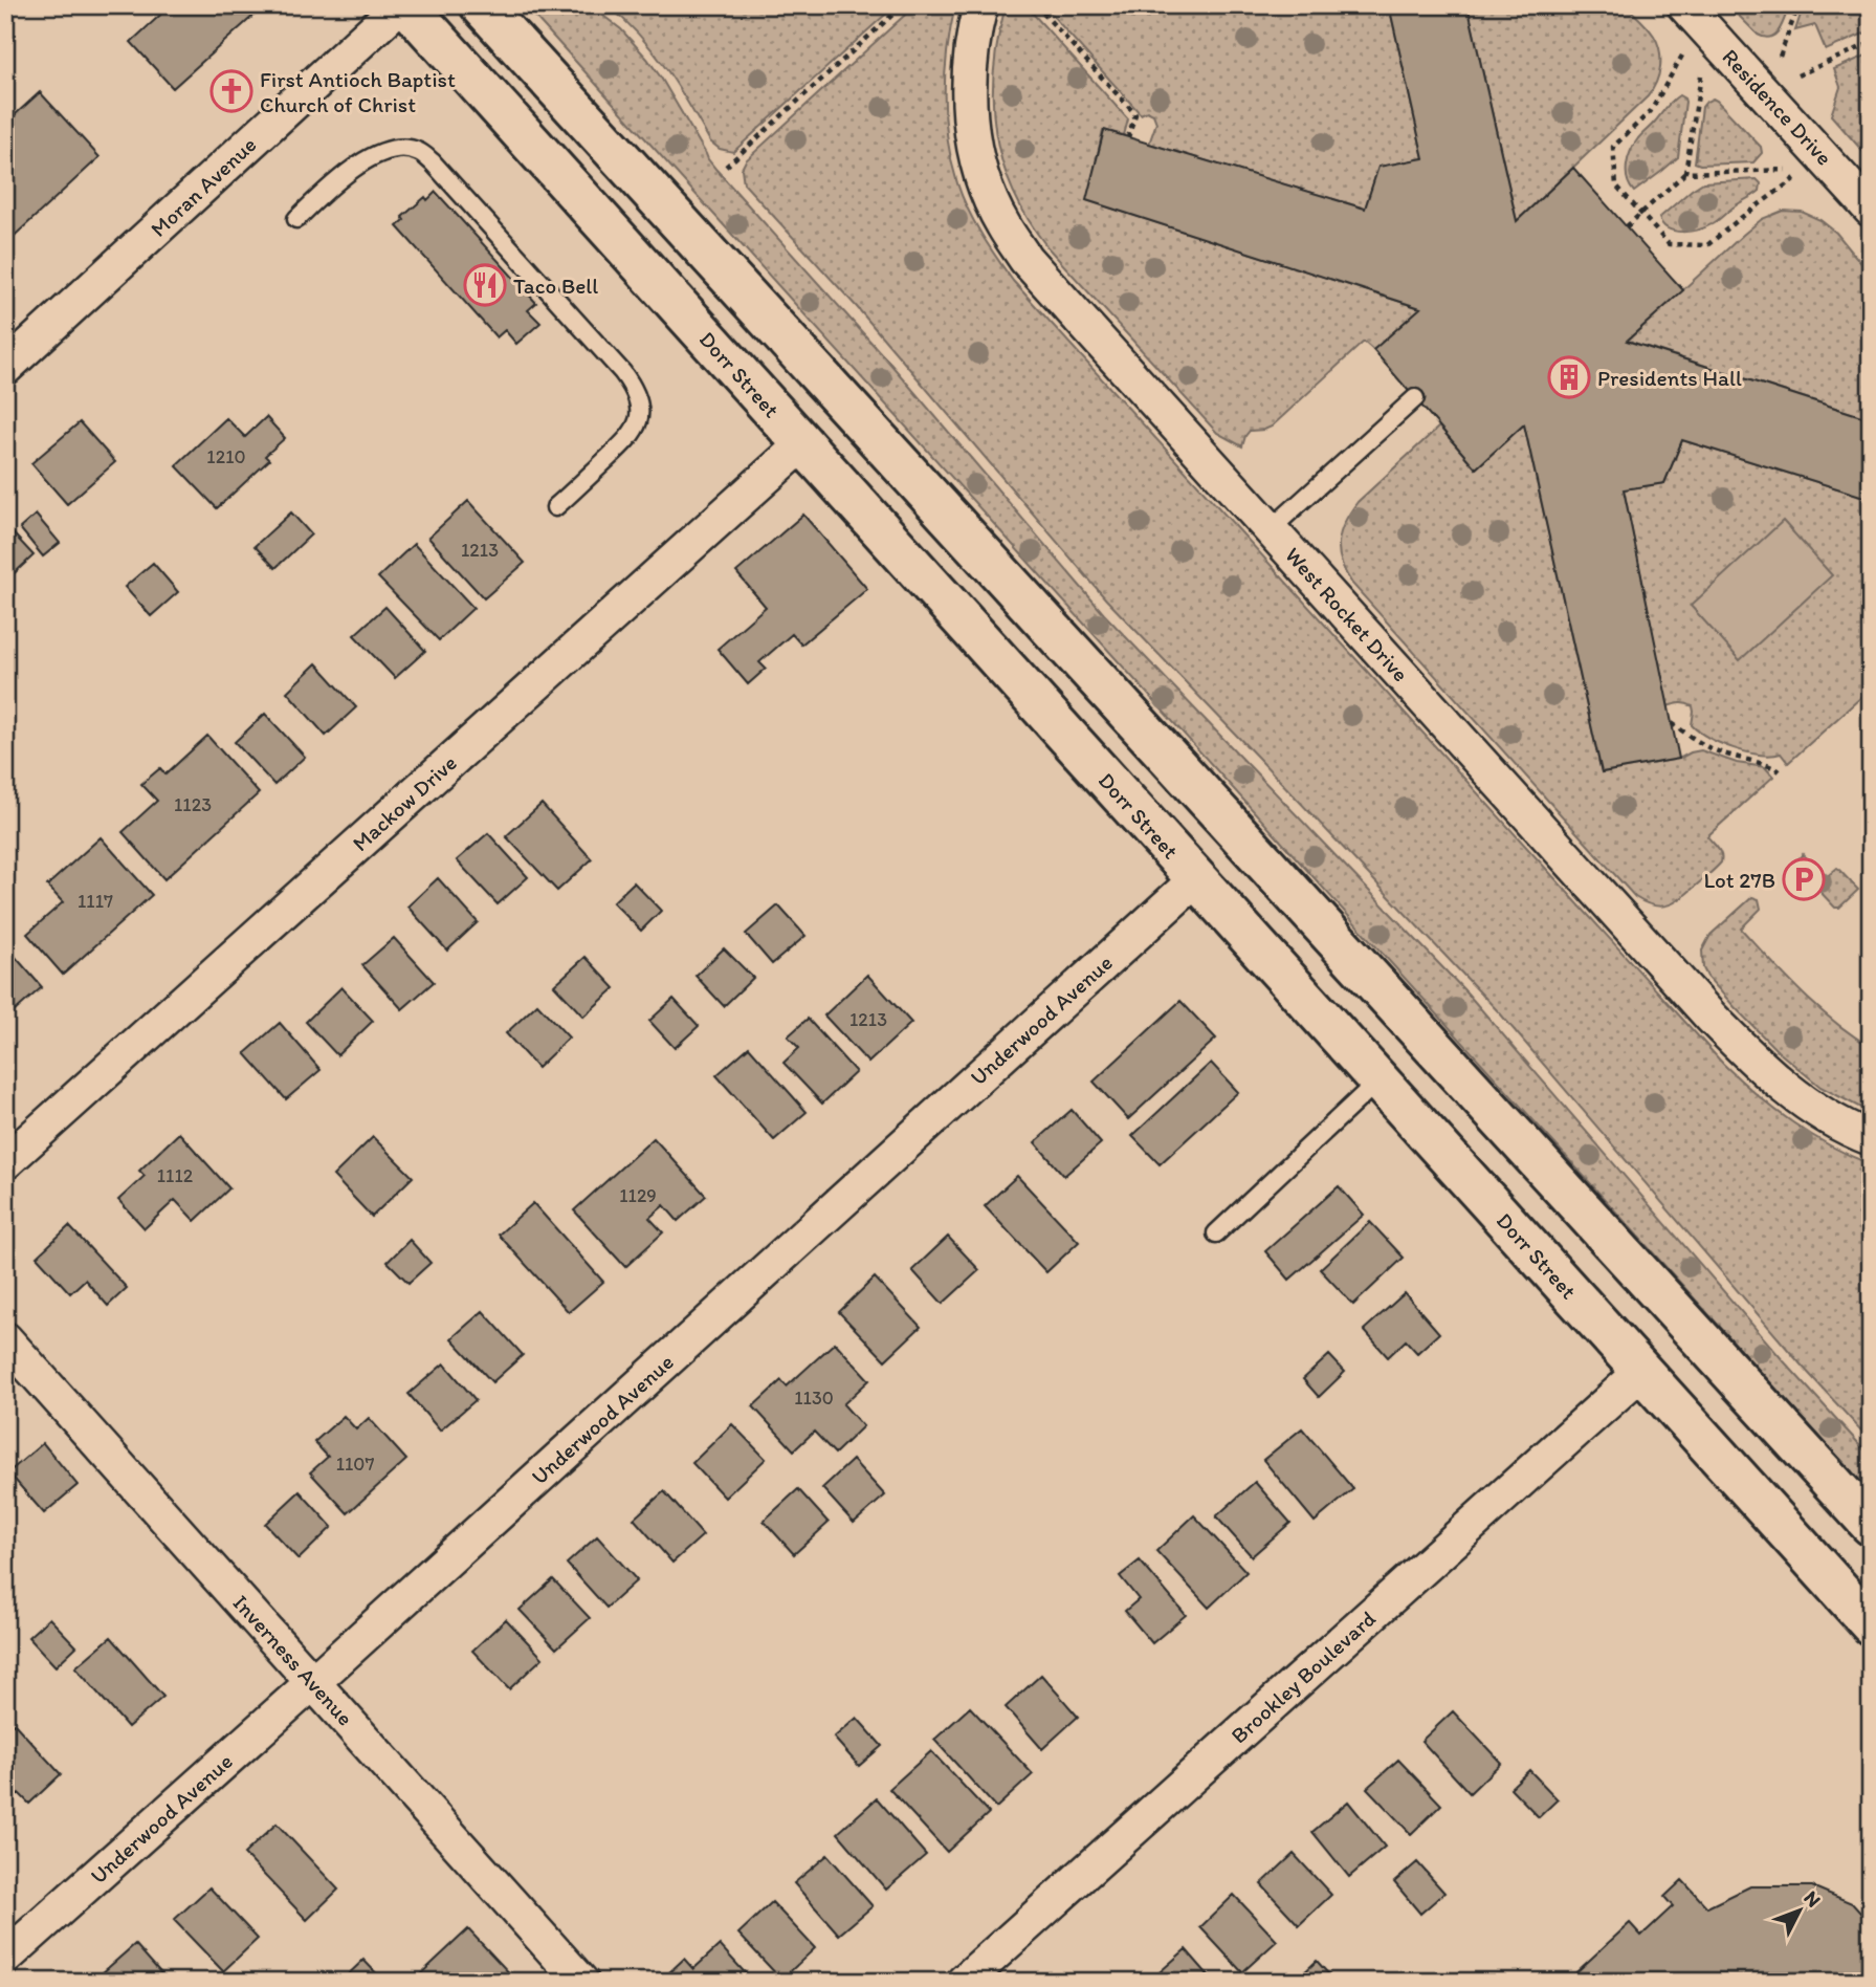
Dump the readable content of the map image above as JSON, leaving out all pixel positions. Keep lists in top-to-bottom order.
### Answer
{
  "streets": {
    "main road": ["Dorr Street"],
    "street": [
      "Residence Drive",
      "Moran Avenue",
      "West Rocket Drive",
      "Mackow Drive",
      "Underwood Avenue",
      "Inverness Avenue",
      "Brookley Boulevard"
    ]
  },
  "crossings": [
    ["Dorr Street", "Mackow Drive"],
    ["Dorr Street", "Underwood Avenue"],
    ["Dorr Street", "Brookley Boulevard"],
    ["Underwood Avenue", "Inverness Avenue"]
  ],
  "places": {
    "church": ["First Antioch Baptist Church of Christ"],
    "restaurant": ["Taco Bell"],
    "building": ["Presidents Hall"],
    "parking": ["Lot 27B"]
  },
  "house_numbers": [
    "1210",
    "1213",
    "1123",
    "1117",
    "1213",
    "1112",
    "1129",
    "1130",
    "1107"
  ],
  "north": "top right"
}
